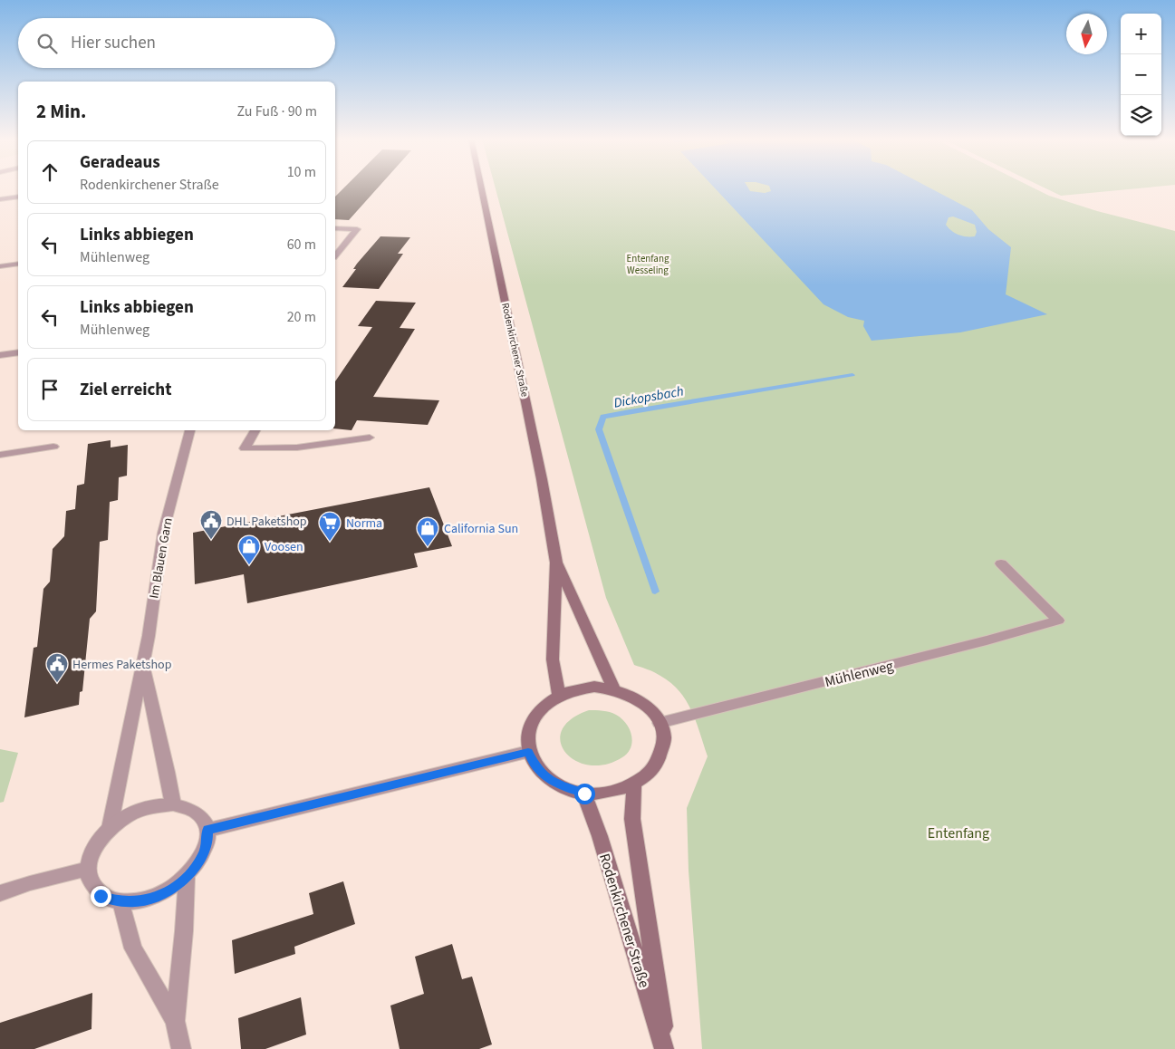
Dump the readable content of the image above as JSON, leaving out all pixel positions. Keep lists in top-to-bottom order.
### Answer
{
  "streets": {
    "main road": ["Rodenkirchener Straße"],
    "street": ["Im Blauen Garn", "Mühlenweg"]
  },
  "crossings": [
    ["Rodenkirchener Straße", "Mühlenweg"]
  ],
  "water": ["Dickopsbach"],
  "parks": ["Entenfang Wesseling", "Entenfang"],
  "places": {
    "public building": ["DHL Paketshop", "Hermes Paketshop"],
    "supermarket": ["Norma"],
    "shop": ["California Sun", "Voosen"]
  },
  "north": "bottom",
  "page": {
    "map_buttons": ["+", "−"],
    "search": "Hier suchen",
    "heading": ["2 Min.", "Zu Fuß · 90 m"],
    "list": [
      ["Geradeaus", "Rodenkirchener Straße", "10 m"],
      ["Links abbiegen", "Mühlenweg", "60 m"],
      ["Links abbiegen", "Mühlenweg", "20 m"],
      "Ziel erreicht"
    ]
  }
}
